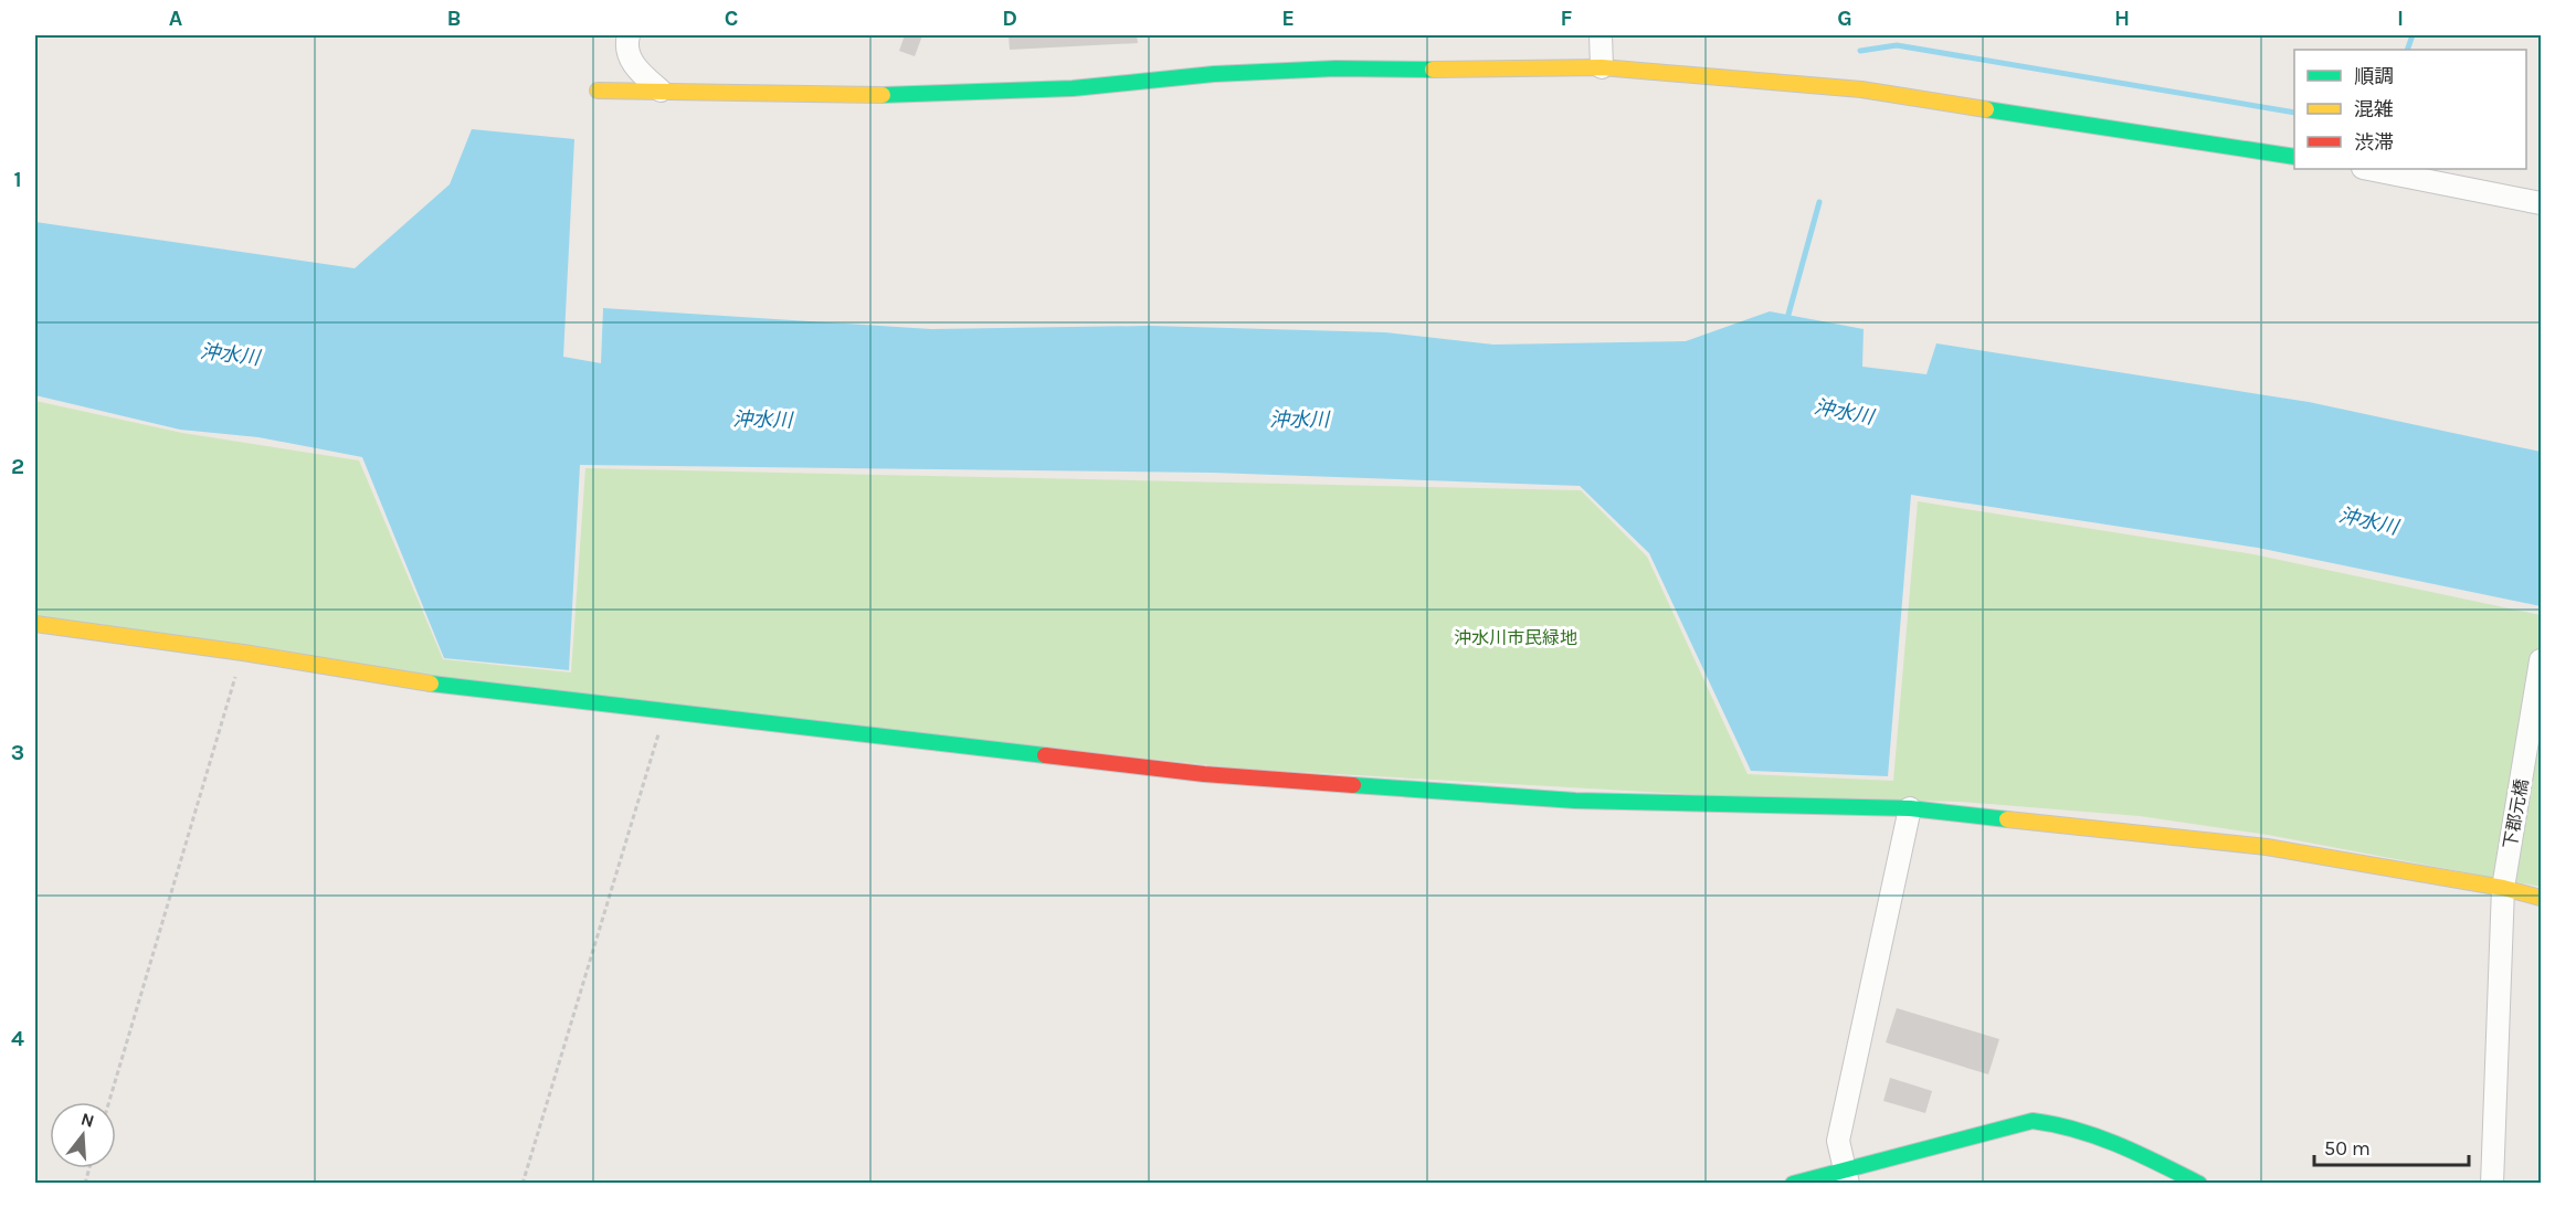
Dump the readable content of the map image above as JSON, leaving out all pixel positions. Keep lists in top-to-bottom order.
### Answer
{
  "streets": {
    "street": ["下郡元橋"]
  },
  "water": ["沖水川"],
  "parks": ["沖水川市民緑地"],
  "legend": ["順調", "混雑", "渋滞"],
  "scale_bar": "50 m",
  "north": "top",
  "grid": {
    "columns": [
      "A",
      "B",
      "C",
      "D",
      "E",
      "F",
      "G",
      "H",
      "I"
    ],
    "rows": [
      "1",
      "2",
      "3",
      "4"
    ]
  }
}
